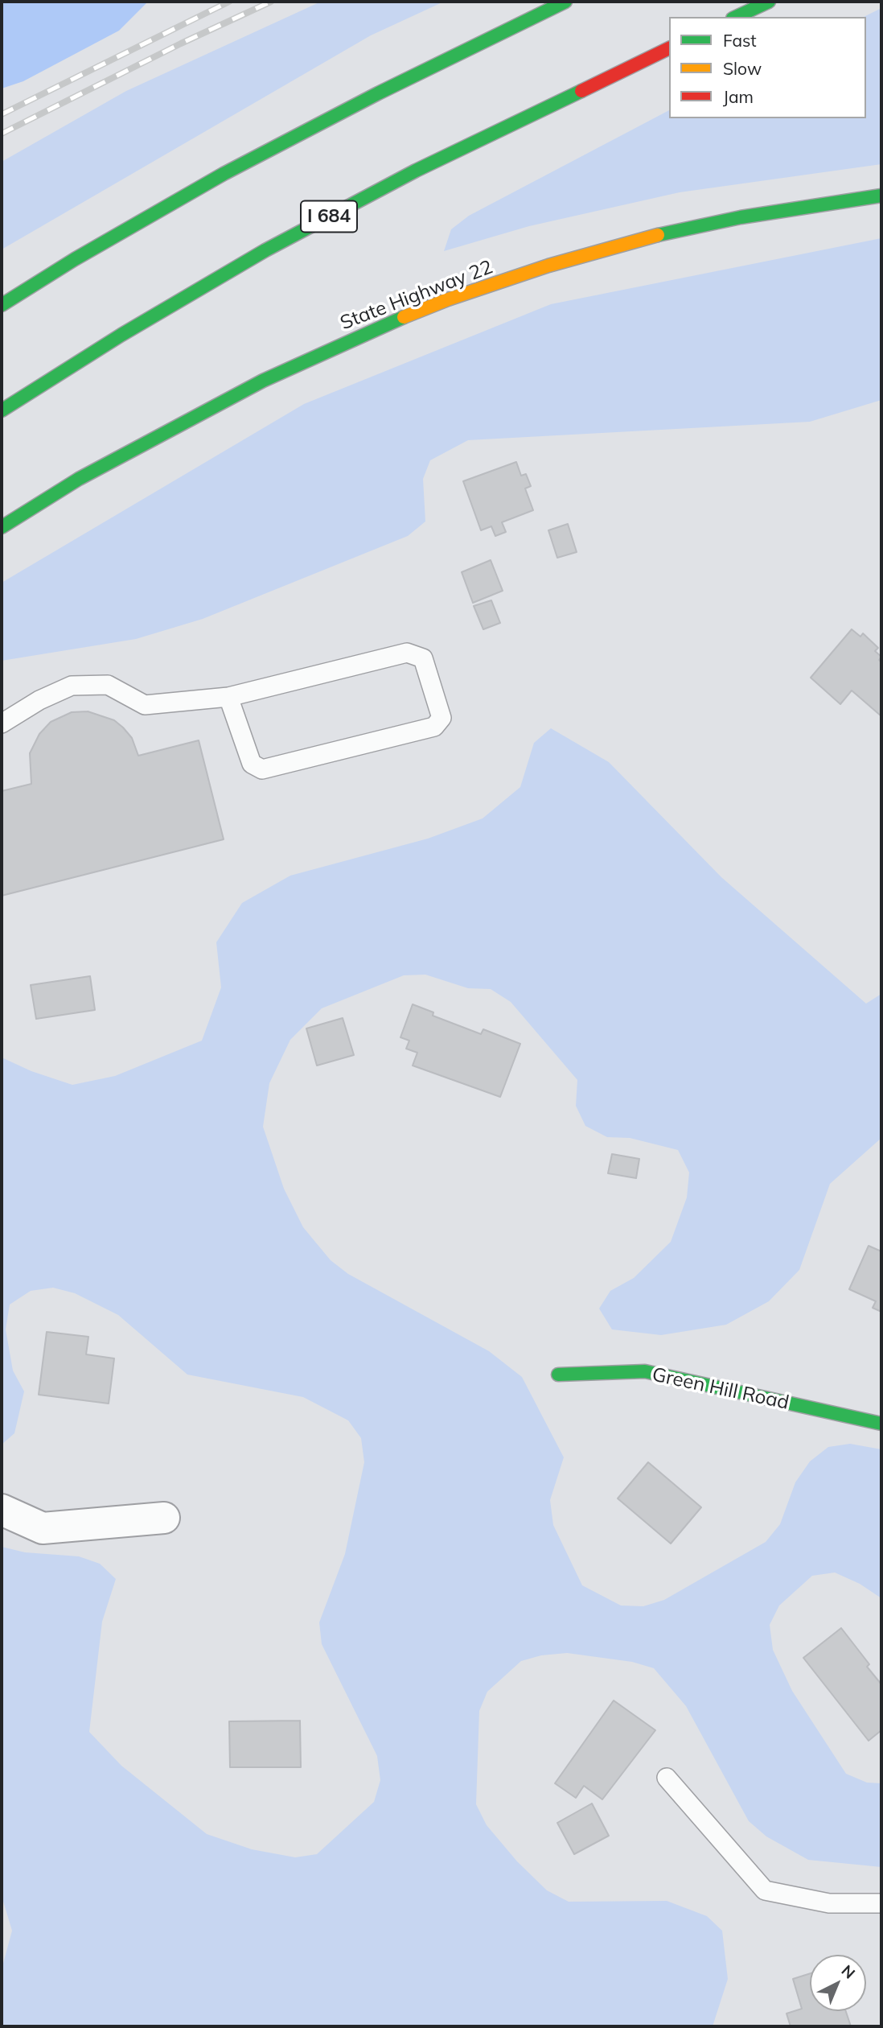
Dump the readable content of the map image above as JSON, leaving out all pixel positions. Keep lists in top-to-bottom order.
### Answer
{
  "streets": {
    "main road": ["I 684", "State Highway 22", "Green Hill Road"]
  },
  "legend": ["Fast", "Slow", "Jam"],
  "north": "top right"
}
